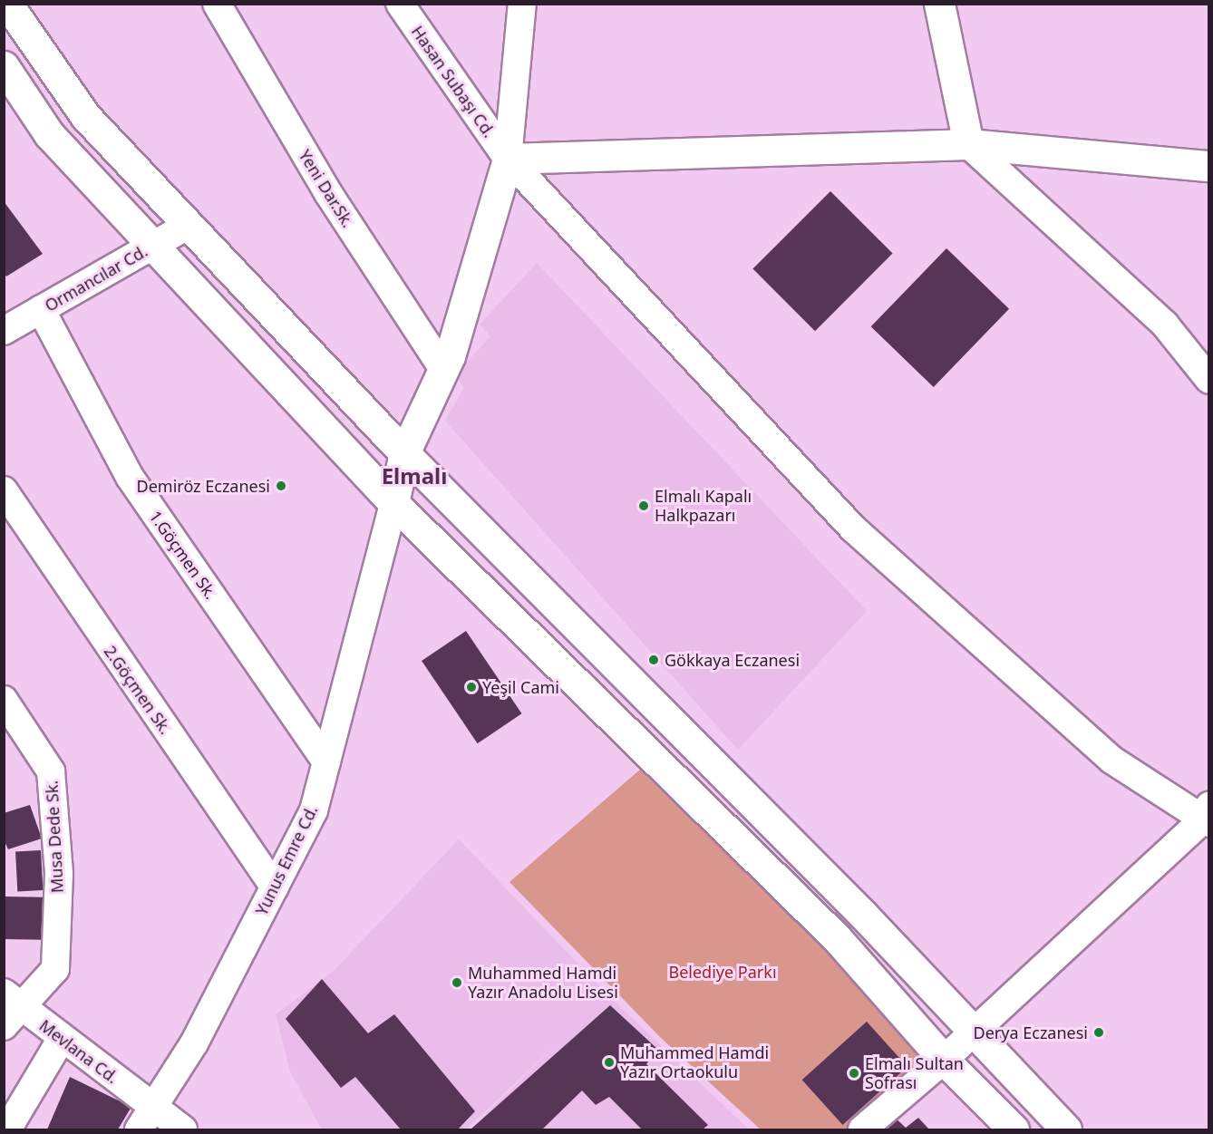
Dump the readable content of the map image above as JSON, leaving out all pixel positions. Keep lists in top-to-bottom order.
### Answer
{
  "streets": {
    "street": [
      "Hasan Subaşı Cd.",
      "Yeni Dar.Sk.",
      "Ormancılar Cd.",
      "1.Göçmen Sk.",
      "2.Göçmen Sk.",
      "Musa Dede Sk.",
      "Yunus Emre Cd.",
      "Mevlana Cd."
    ]
  },
  "crossings": [
    ["Ormancılar Cd.", "1.Göçmen Sk."],
    ["1.Göçmen Sk.", "Yunus Emre Cd."],
    ["2.Göçmen Sk.", "Yunus Emre Cd."],
    ["Musa Dede Sk.", "Mevlana Cd."],
    ["Yunus Emre Cd.", "Mevlana Cd."]
  ],
  "districts": ["Elmalı"],
  "parks": ["Belediye Parkı"],
  "places": [
    "Demiröz Eczanesi",
    "Elmalı Kapalı Halkpazarı",
    "Gökkaya Eczanesi",
    "Yeşil Cami",
    "Muhammed Hamdi Yazır Anadolu Lisesi",
    "Derya Eczanesi",
    "Muhammed Hamdi Yazır Ortaokulu",
    "Elmalı Sultan Sofrası"
  ]
}
